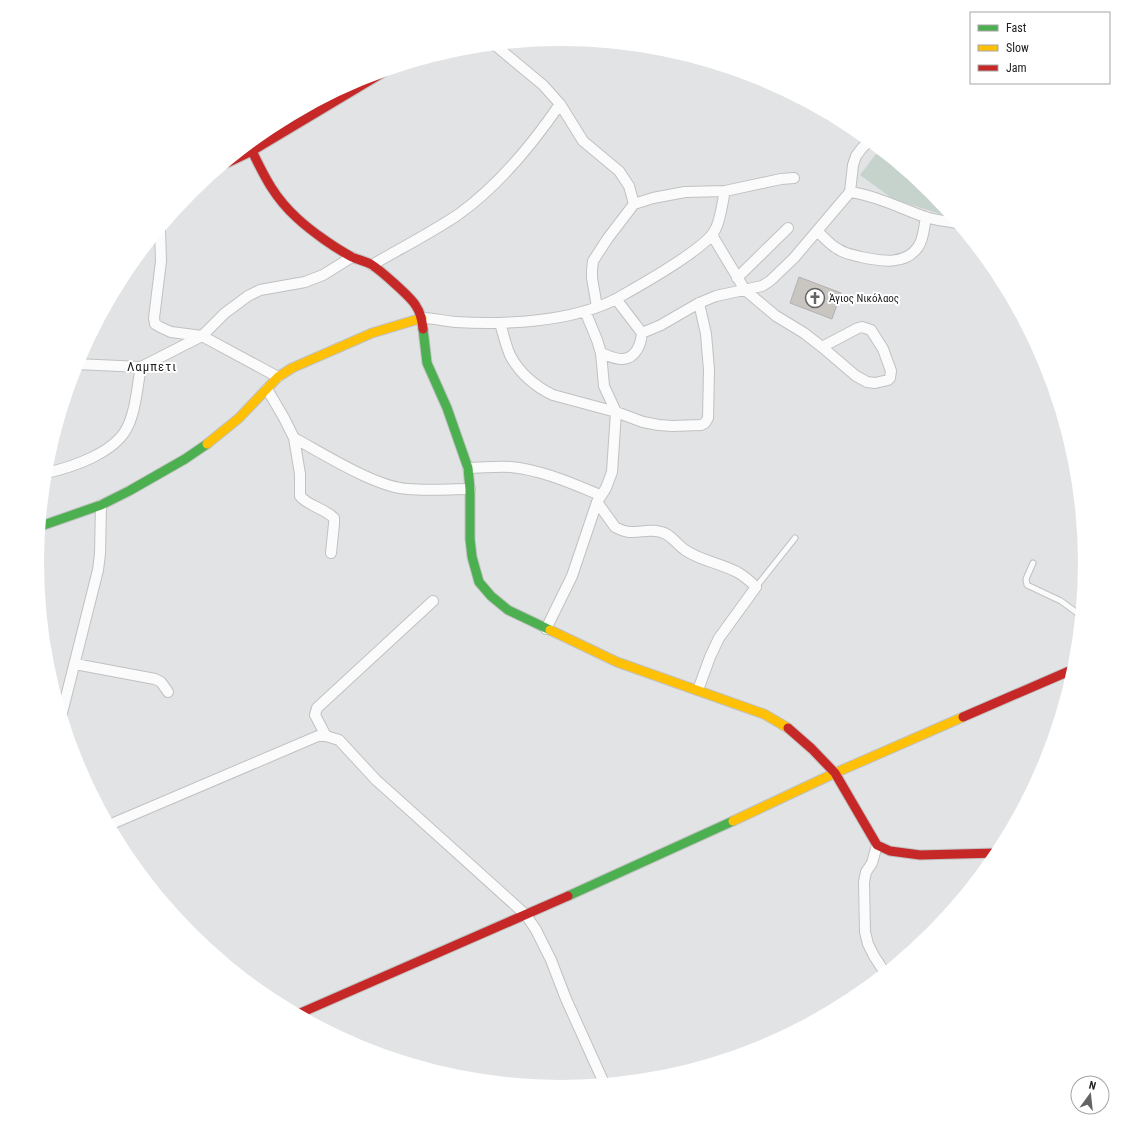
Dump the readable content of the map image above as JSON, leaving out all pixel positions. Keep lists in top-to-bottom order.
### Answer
{
  "districts": ["Λαμπετι"],
  "places": {
    "church": ["Άγιος Νικόλαος"]
  },
  "legend": ["Fast", "Slow", "Jam"],
  "north": "top"
}
